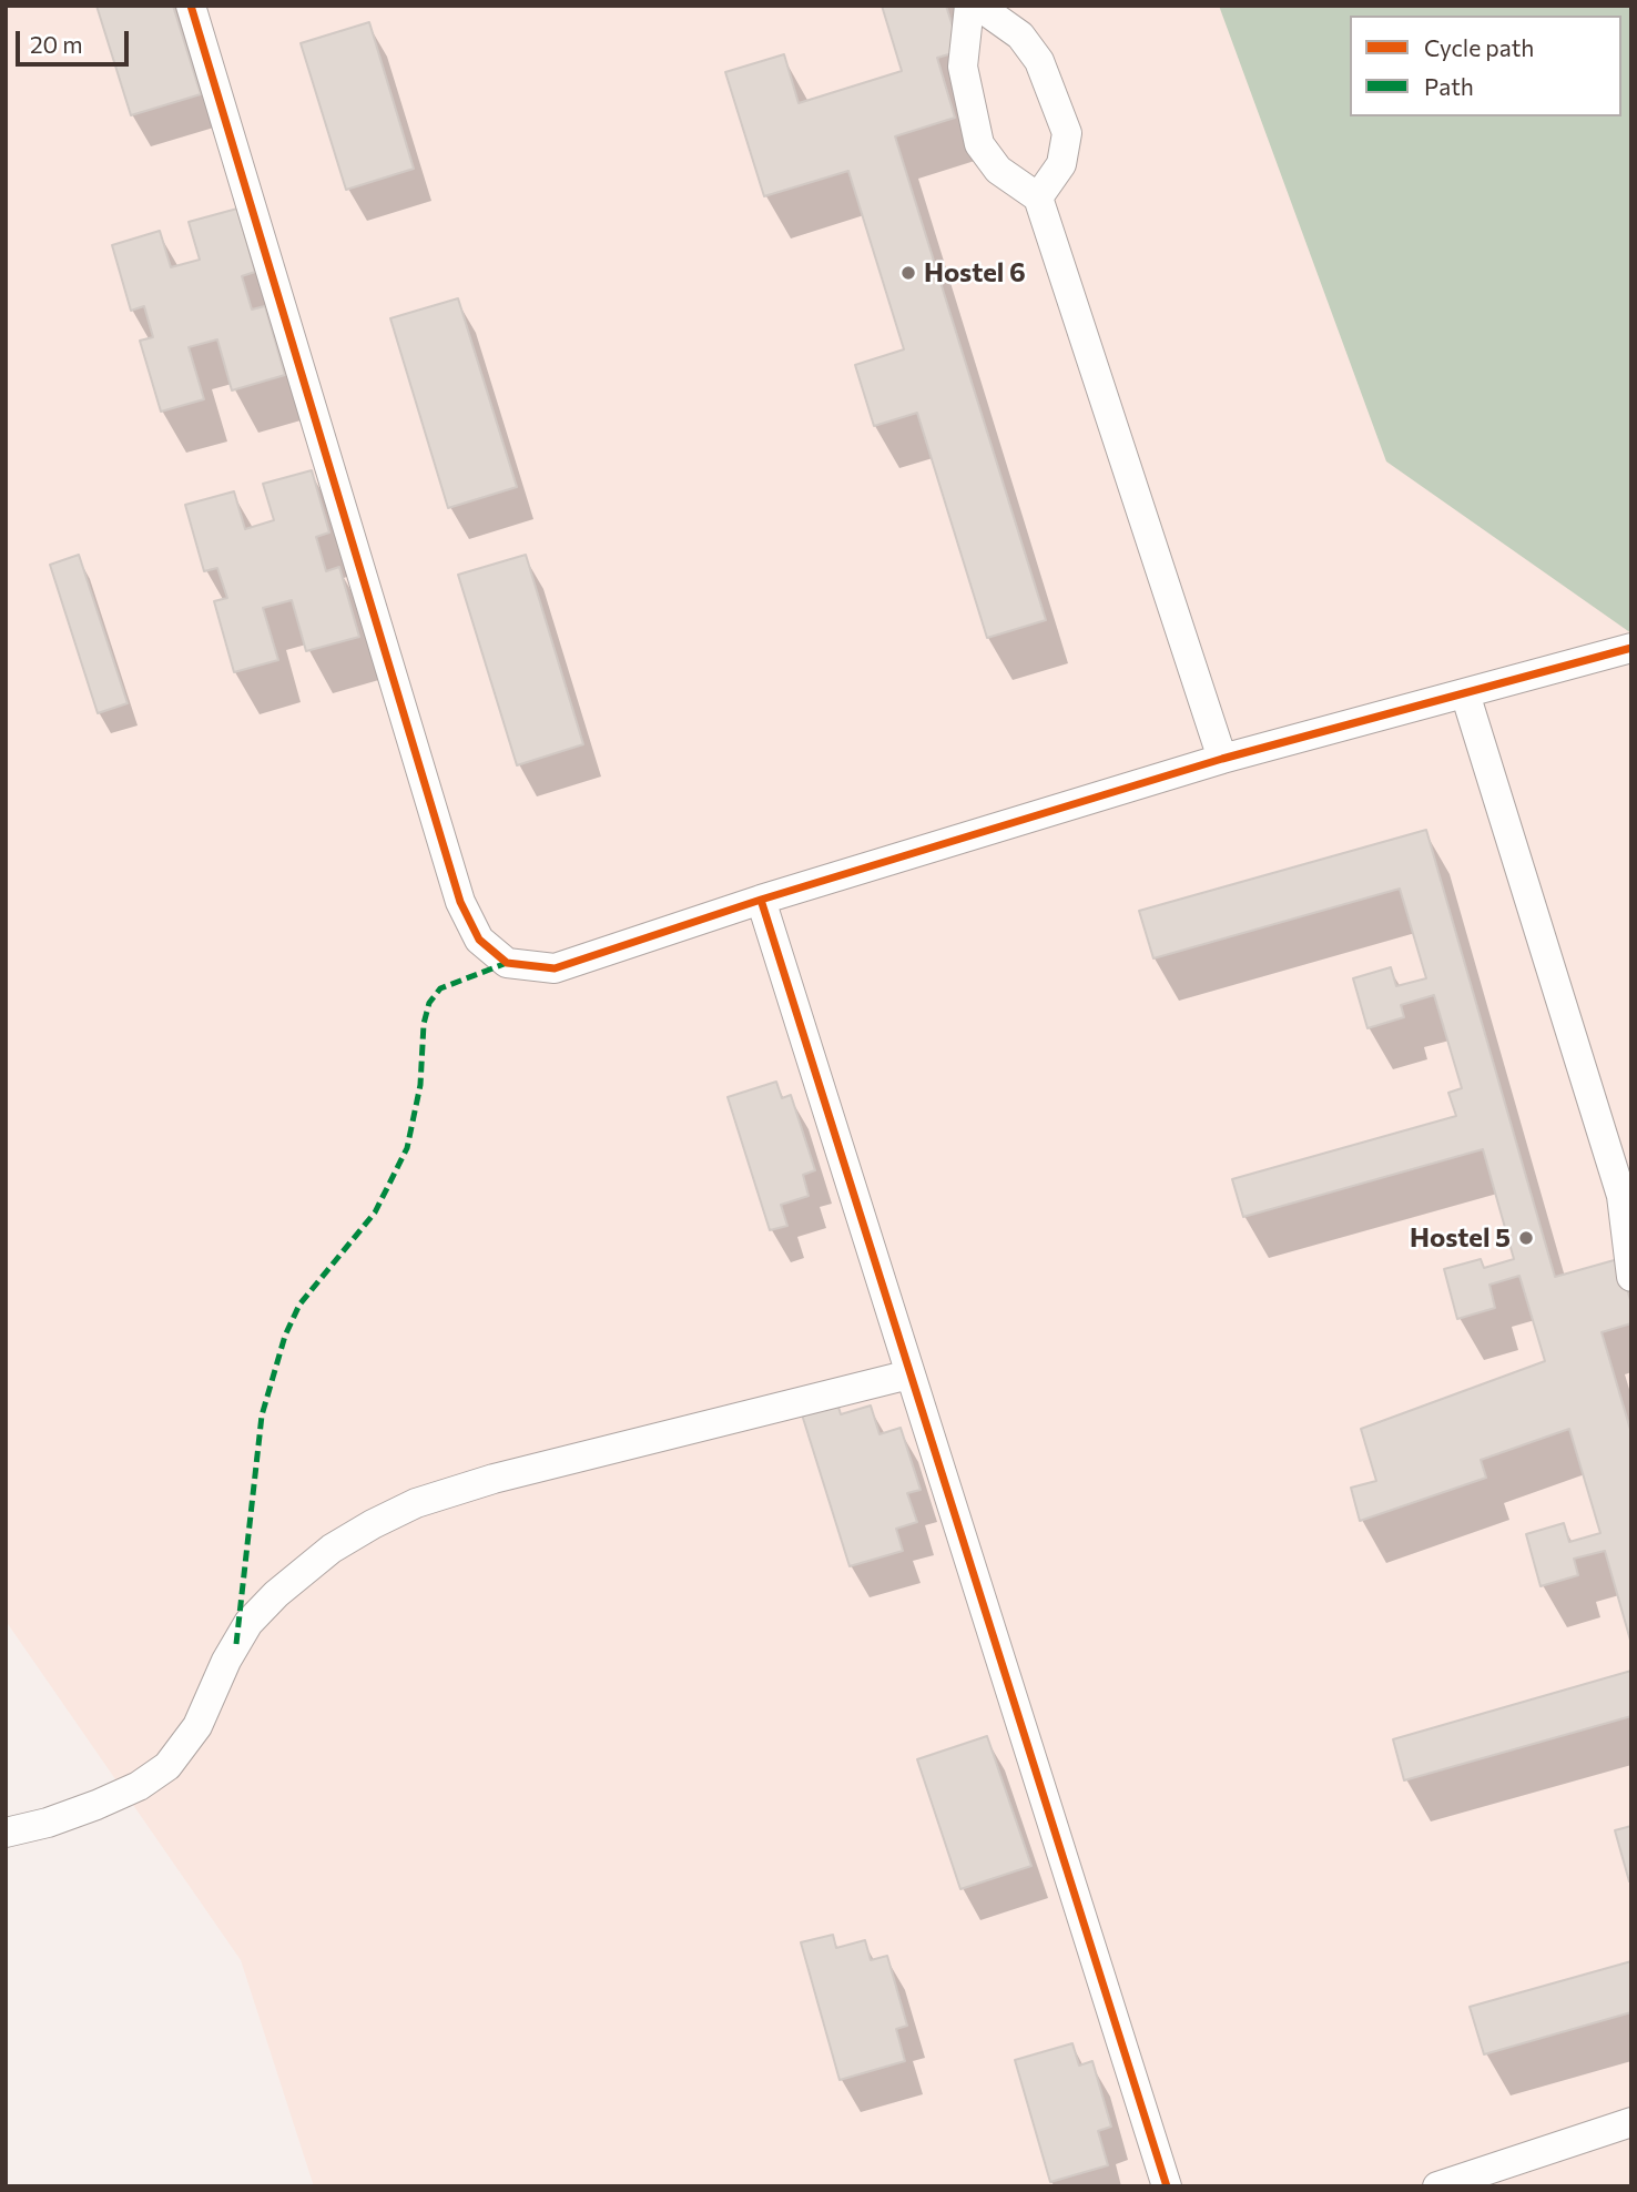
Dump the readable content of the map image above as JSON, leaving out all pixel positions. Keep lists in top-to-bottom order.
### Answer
{
  "places": ["Hostel 6", "Hostel 5"],
  "legend": ["Cycle path", "Path"],
  "scale_bar": "20 m"
}
